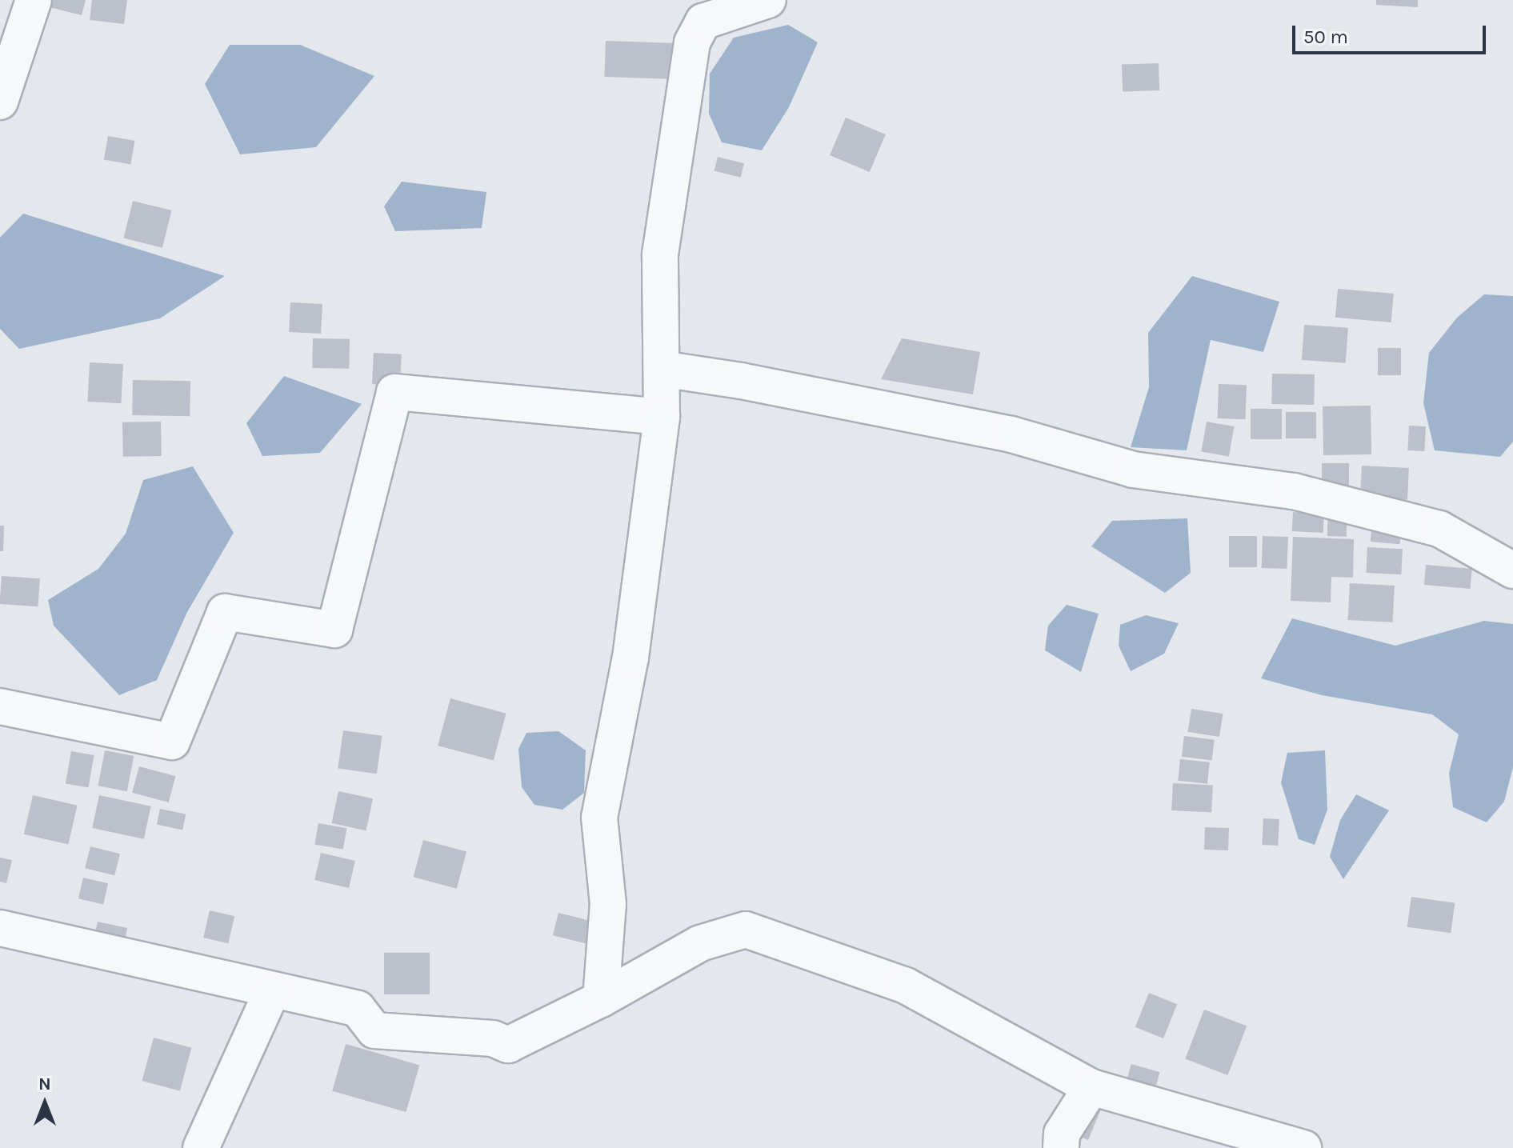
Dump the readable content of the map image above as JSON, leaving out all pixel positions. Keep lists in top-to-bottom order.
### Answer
{
  "scale_bar": "50 m",
  "north": "top"
}
